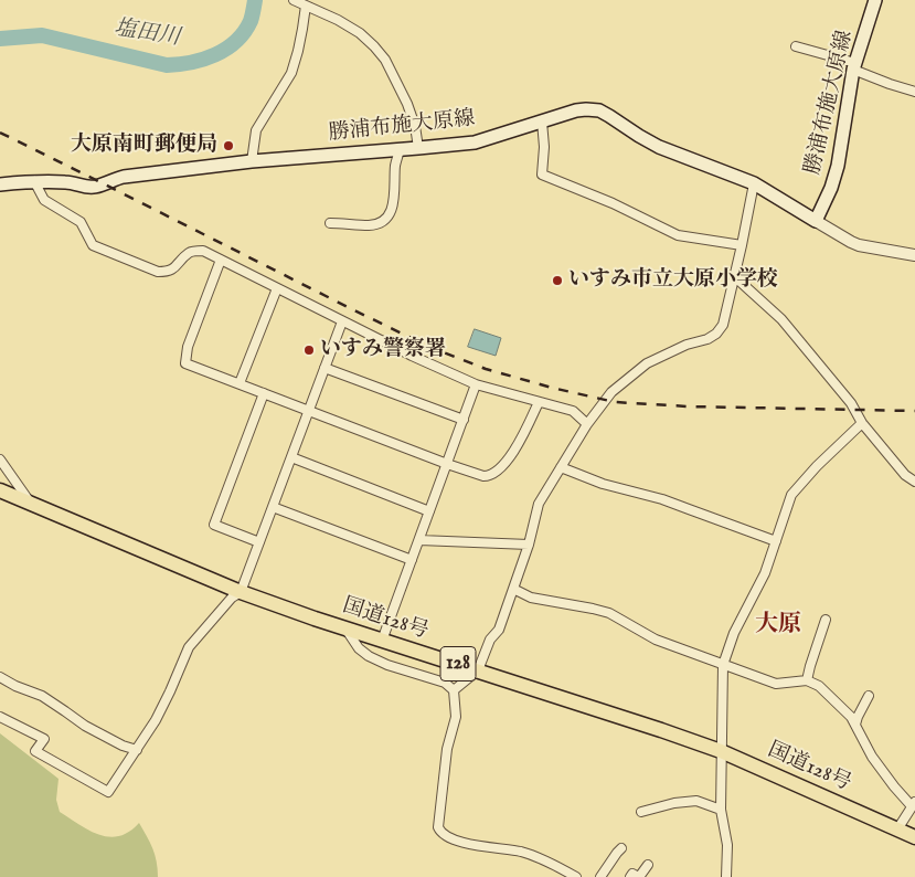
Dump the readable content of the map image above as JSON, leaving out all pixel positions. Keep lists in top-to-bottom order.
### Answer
{
  "streets": {
    "highway": ["国道128号", "128"],
    "main road": ["勝浦布施大原線"]
  },
  "districts": ["大原"],
  "water": ["塩田川"],
  "places": ["大原南町郵便局", "いすみ市立大原小学校", "いすみ警察署"]
}
